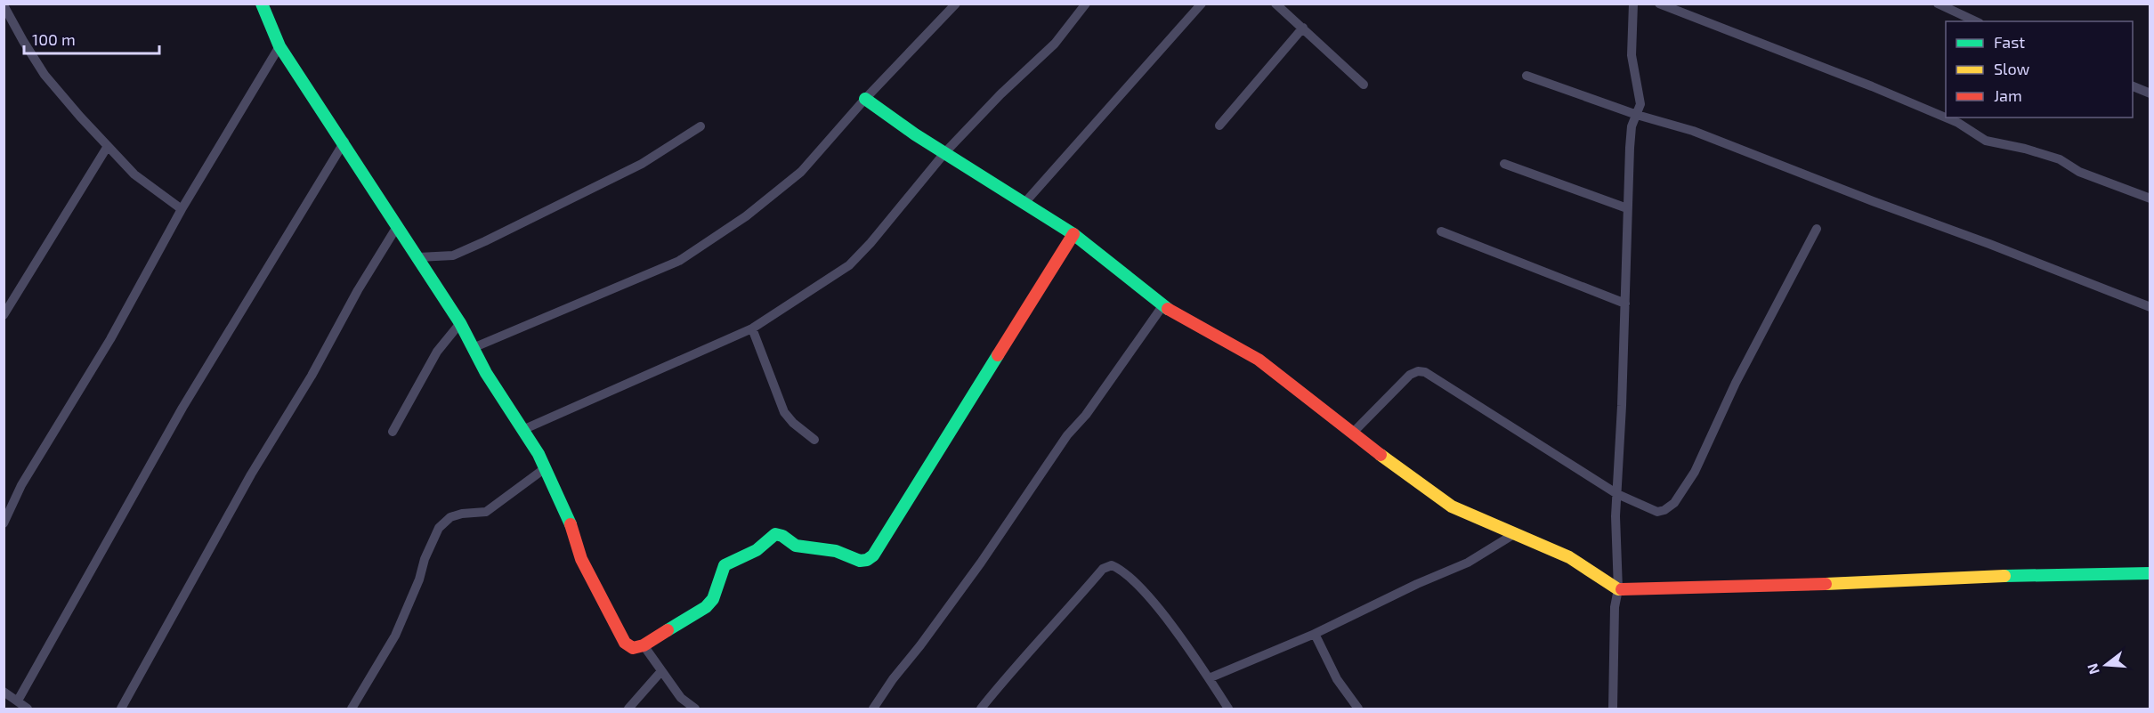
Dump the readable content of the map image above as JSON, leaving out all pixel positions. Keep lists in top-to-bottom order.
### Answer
{
  "legend": ["Fast", "Slow", "Jam"],
  "scale_bar": "100 m",
  "north": "left"
}
